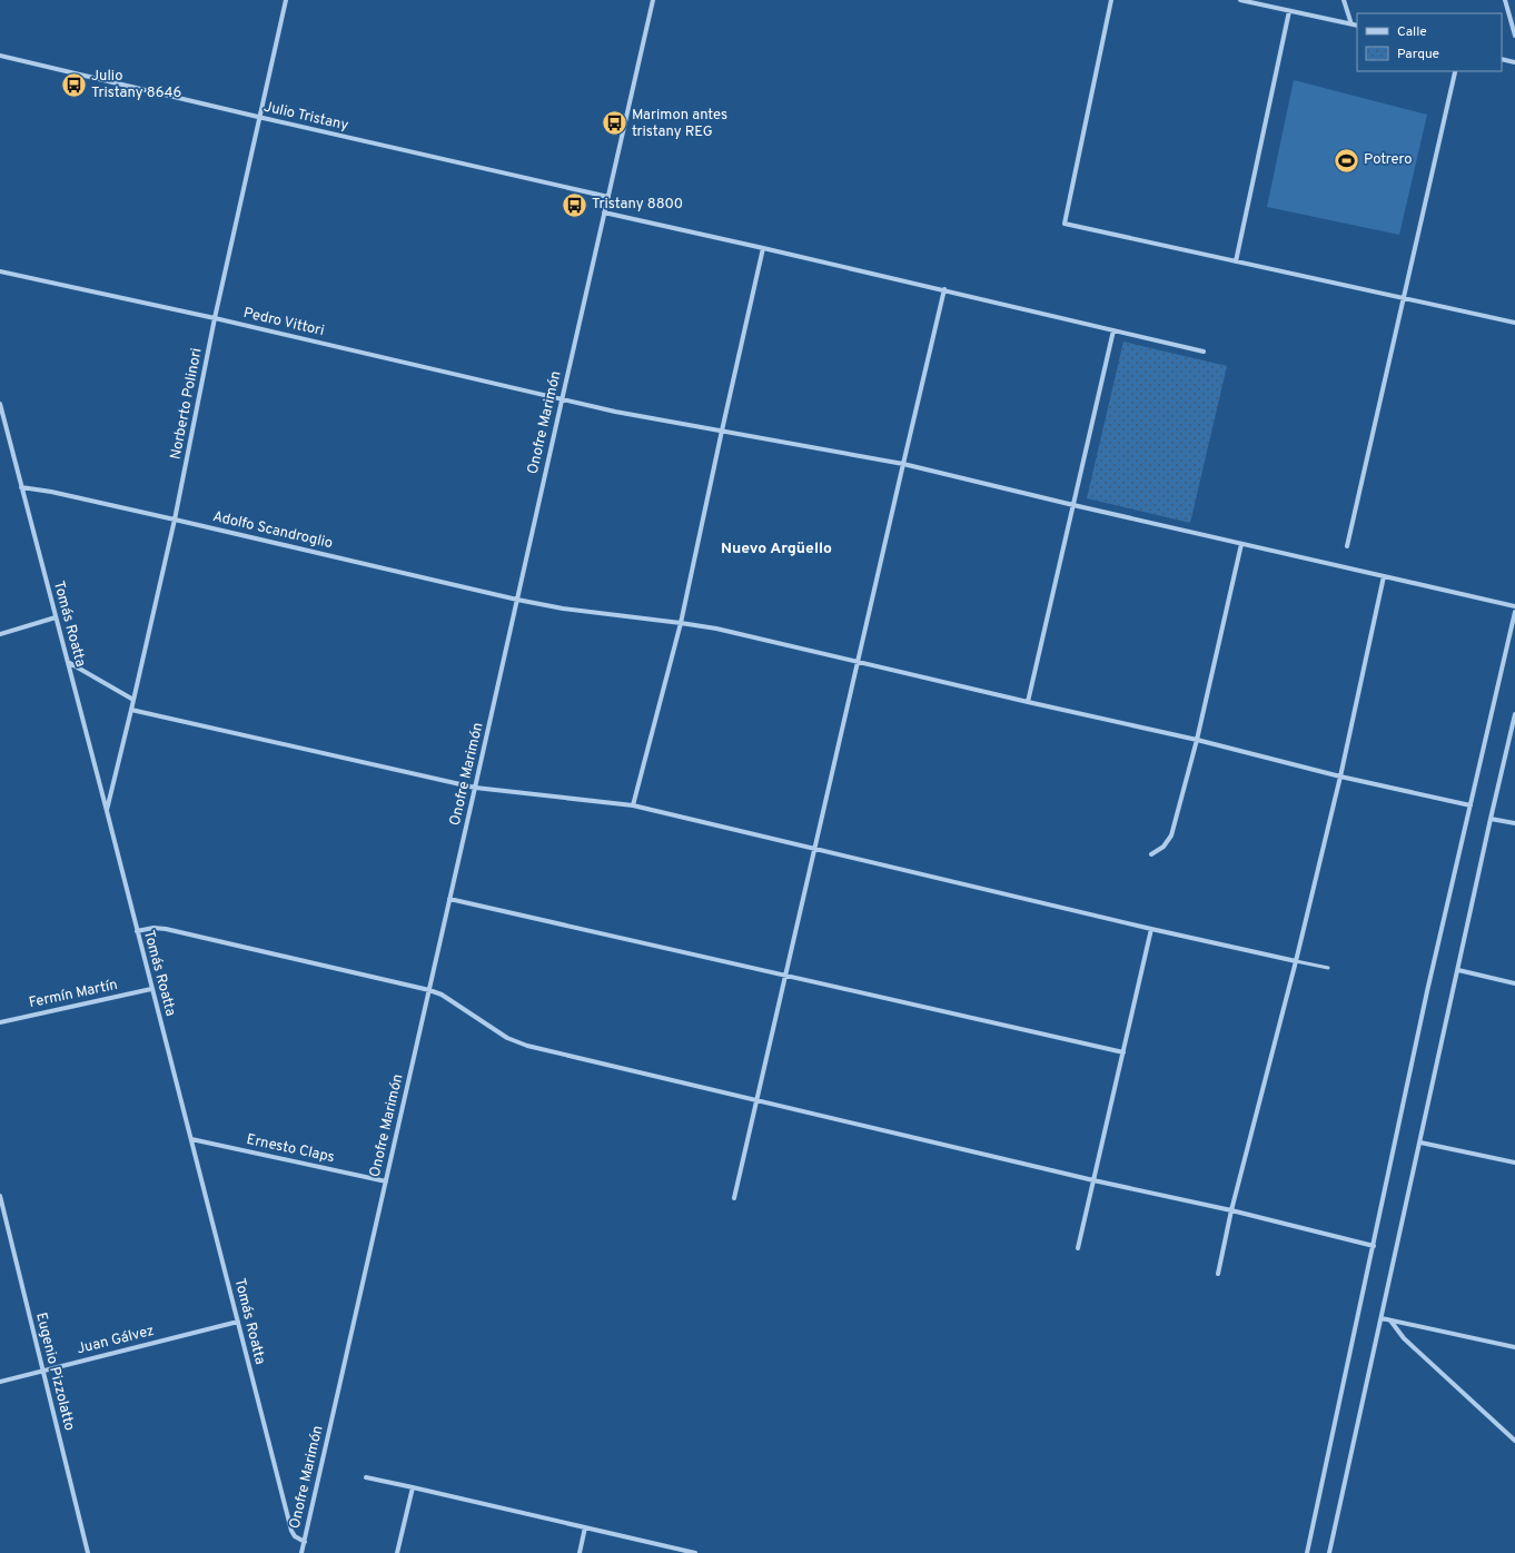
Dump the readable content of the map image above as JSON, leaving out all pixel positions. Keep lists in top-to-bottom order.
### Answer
{
  "streets": {
    "street": [
      "Julio Tristany",
      "Pedro Vittori",
      "Norberto Polinori",
      "Onofre Marimón",
      "Adolfo Scandroglio",
      "Tomás Roatta",
      "Fermín Martín",
      "Ernesto Claps",
      "Juan Gálvez",
      "Eugenio Pizzolatto"
    ]
  },
  "crossings": [
    ["Julio Tristany", "Norberto Polinori"],
    ["Julio Tristany", "Onofre Marimón"],
    ["Pedro Vittori", "Norberto Polinori"],
    ["Pedro Vittori", "Onofre Marimón"],
    ["Norberto Polinori", "Adolfo Scandroglio"],
    ["Norberto Polinori", "Tomás Roatta"],
    ["Onofre Marimón", "Adolfo Scandroglio"],
    ["Onofre Marimón", "Tomás Roatta"],
    ["Onofre Marimón", "Ernesto Claps"],
    ["Adolfo Scandroglio", "Tomás Roatta"],
    ["Tomás Roatta", "Fermín Martín"],
    ["Tomás Roatta", "Ernesto Claps"],
    ["Tomás Roatta", "Juan Gálvez"],
    ["Juan Gálvez", "Eugenio Pizzolatto"]
  ],
  "districts": ["Nuevo Argüello"],
  "places": {
    "bus stop": ["Julio Tristany 8646", "Marimon antes tristany REG", "Tristany 8800"],
    "sports": ["Potrero"]
  },
  "legend": ["Calle", "Parque"]
}
